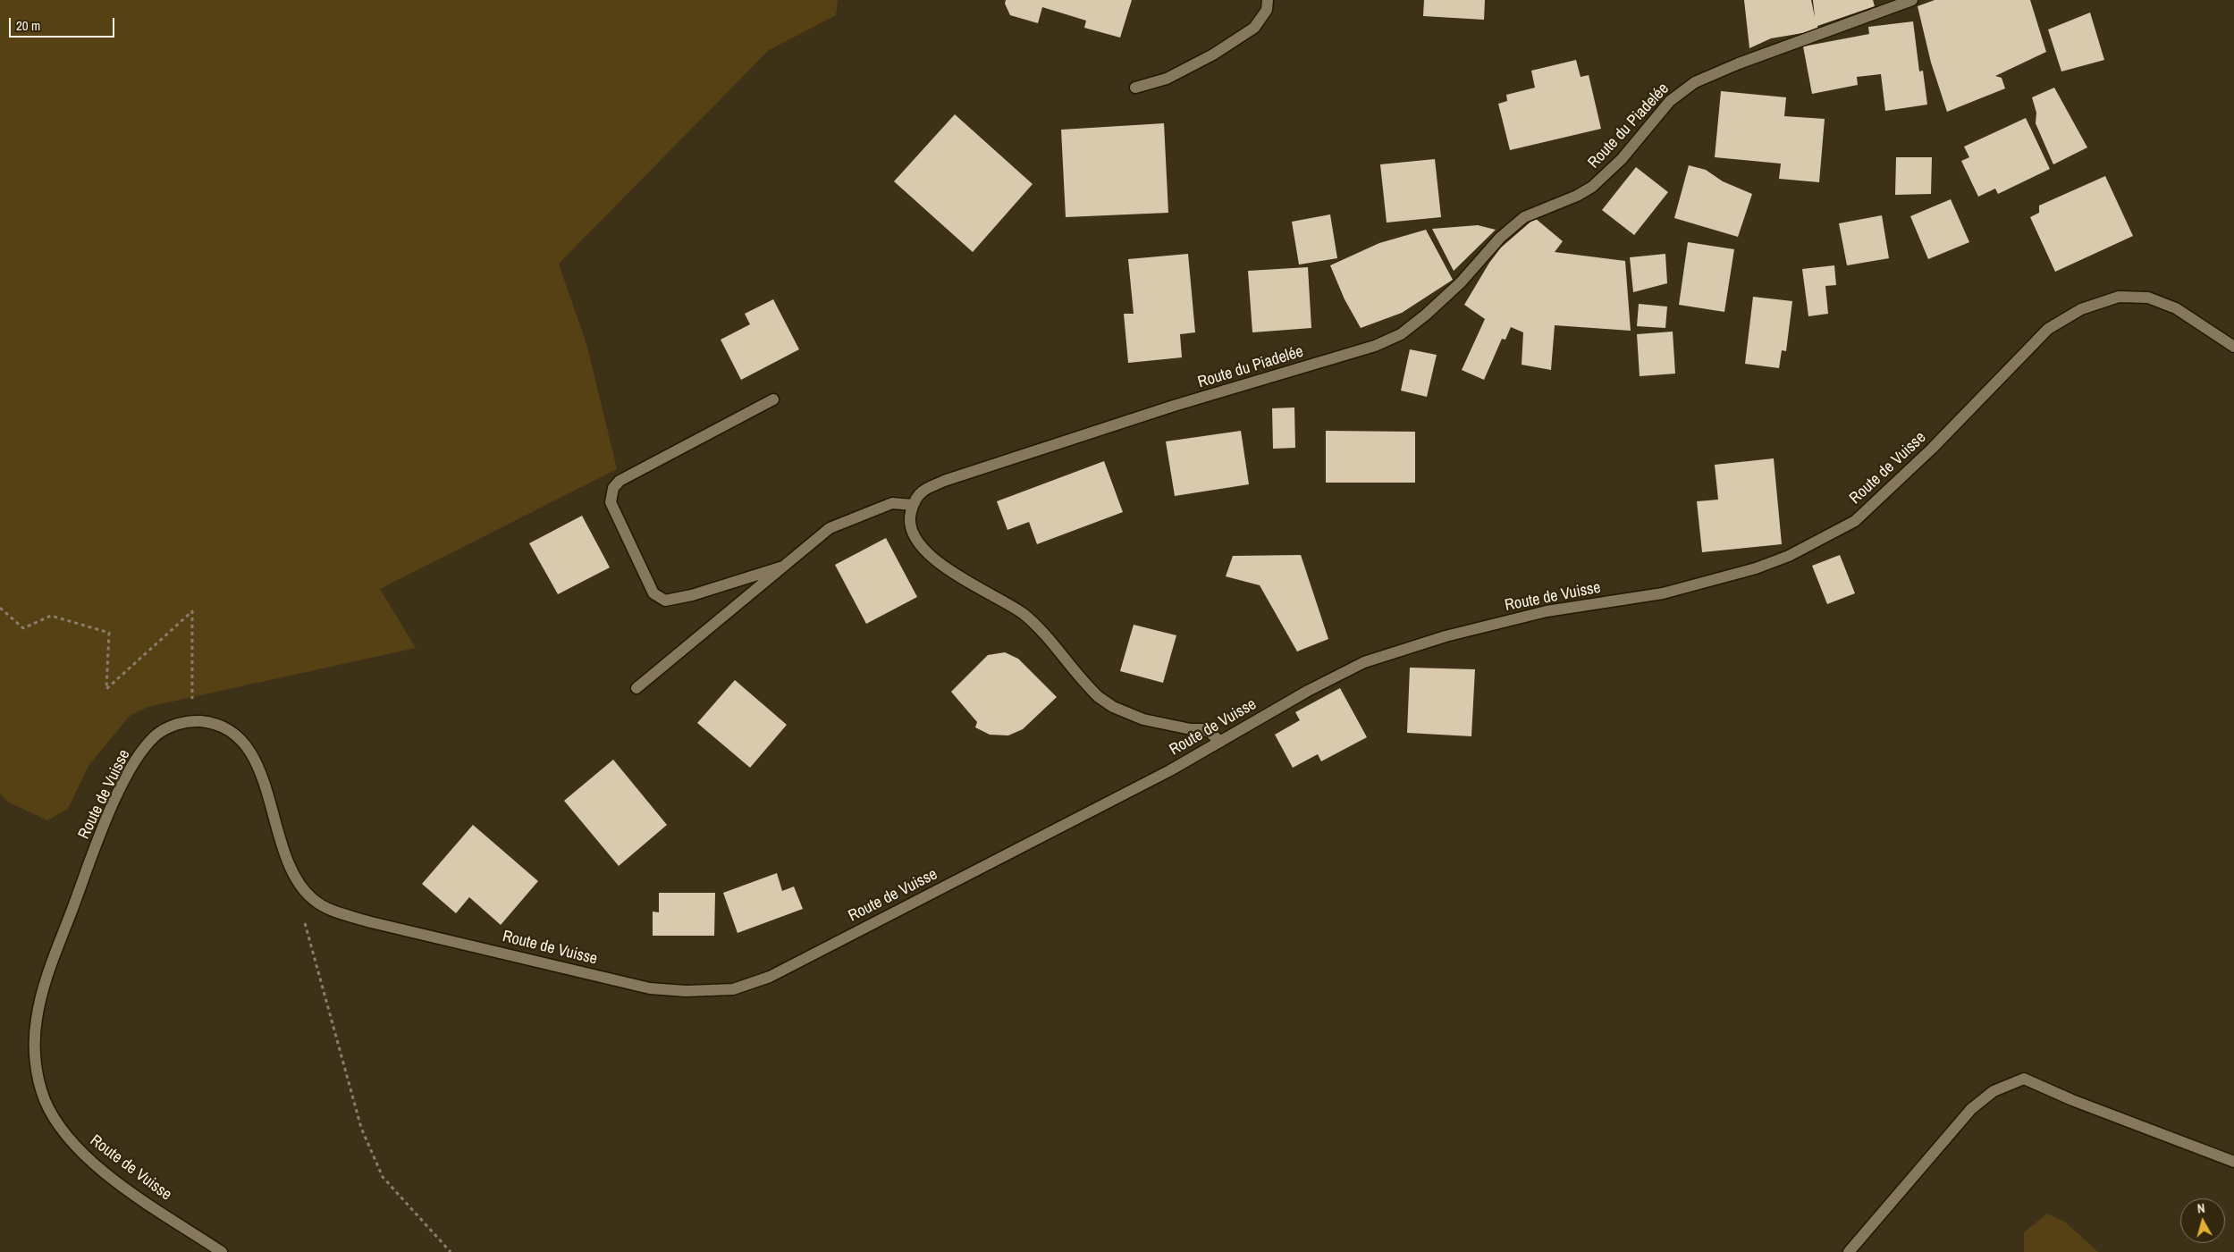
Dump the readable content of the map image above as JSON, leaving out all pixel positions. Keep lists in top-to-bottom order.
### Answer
{
  "streets": {
    "street": ["Route du Piadelée", "Route de Vuisse"]
  },
  "scale_bar": "20 m",
  "north": "top"
}
